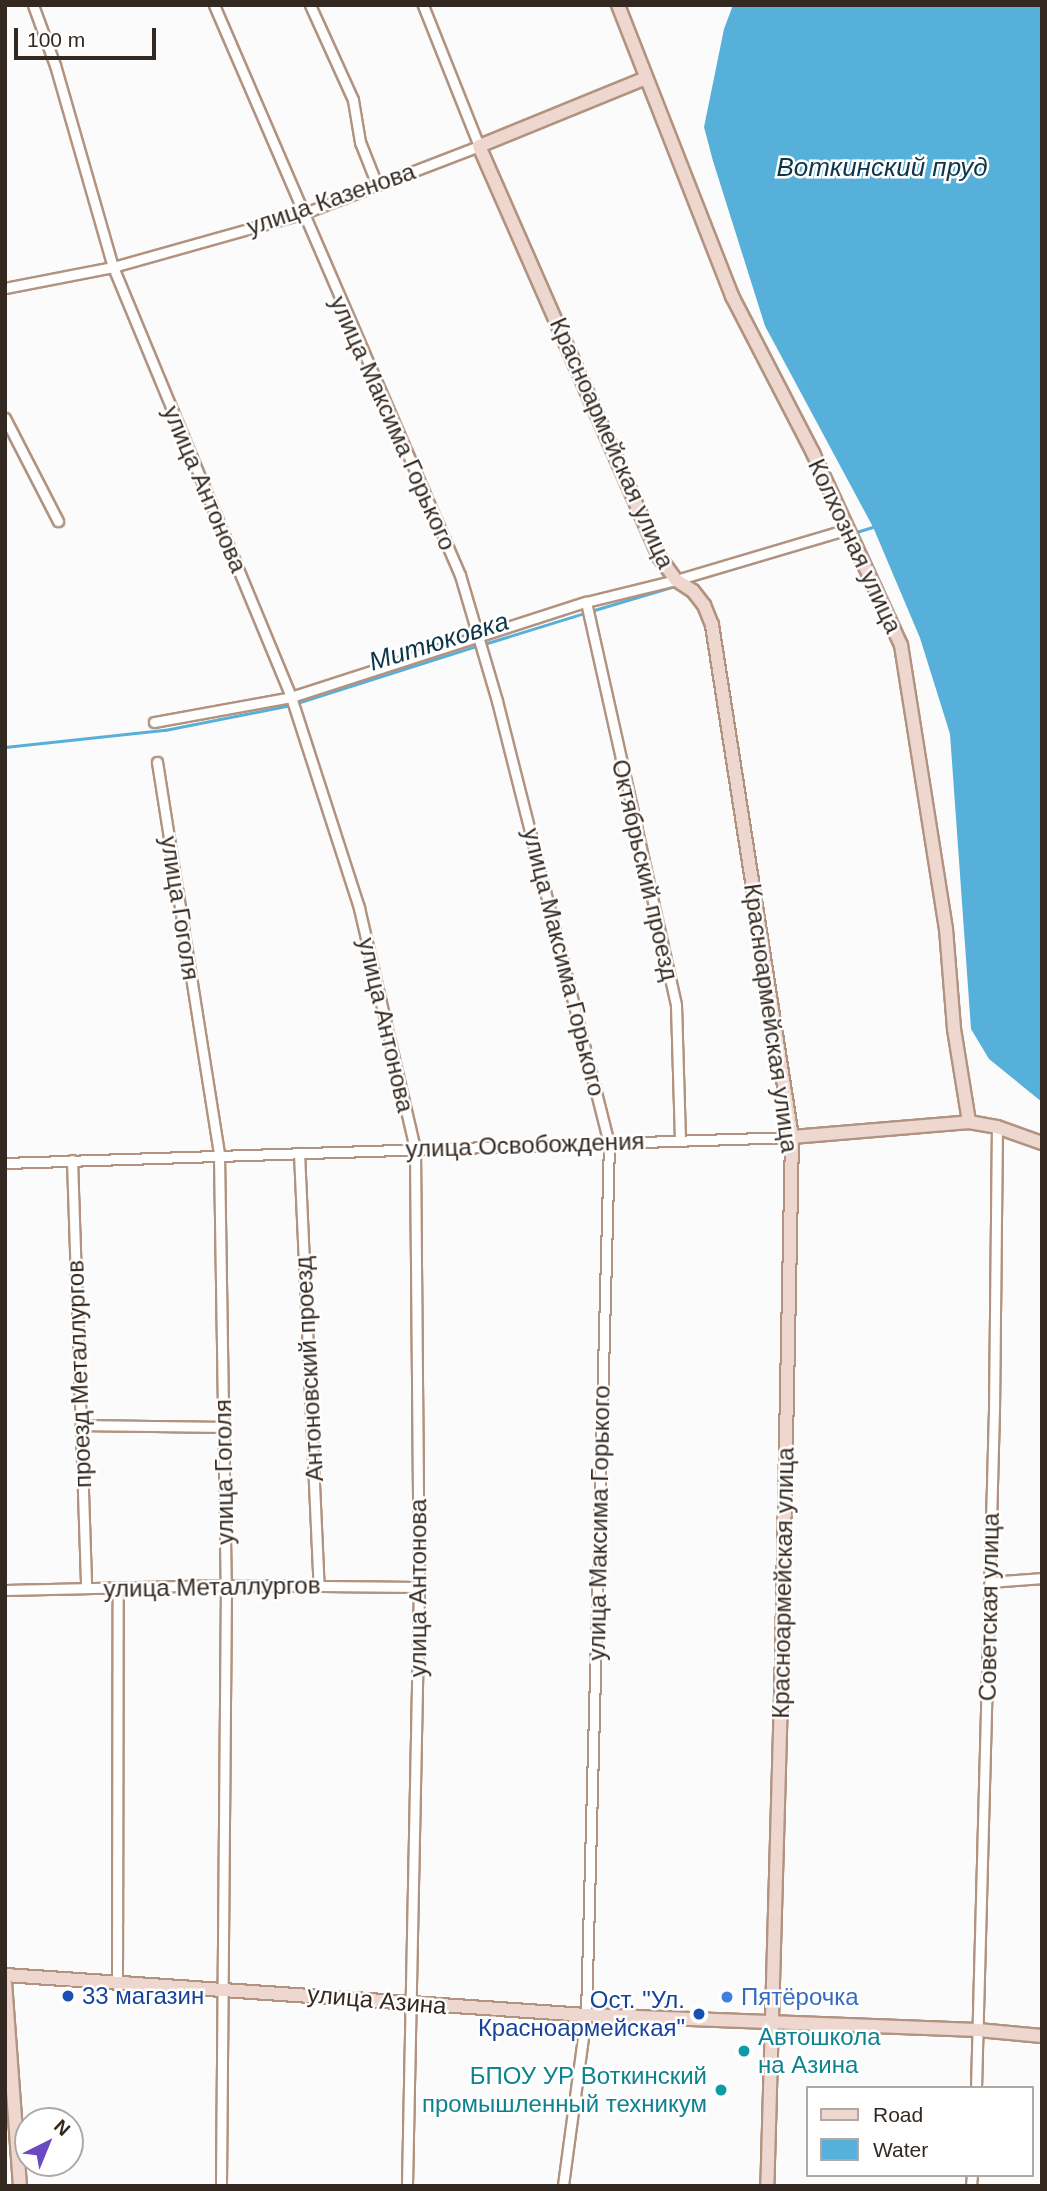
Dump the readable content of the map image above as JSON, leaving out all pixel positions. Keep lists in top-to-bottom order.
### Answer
{
  "streets": {
    "street": [
      "улица Казенова",
      "улица Максима Горького",
      "Красноармейская улица",
      "улица Антонова",
      "Колхозная улица",
      "Октябрьский проезд",
      "улица Гоголя",
      "улица Освобождения",
      "Антоновский проезд",
      "проезд Металлургов",
      "улица Металлургов",
      "Советская улица",
      "улица Азина"
    ]
  },
  "crossings": [
    ["улица Казенова", "улица Максима Горького"],
    ["улица Казенова", "Красноармейская улица"],
    ["улица Казенова", "улица Антонова"],
    ["улица Казенова", "Колхозная улица"],
    ["улица Максима Горького", "улица Освобождения"],
    ["улица Максима Горького", "улица Азина"],
    ["Красноармейская улица", "улица Освобождения"],
    ["Красноармейская улица", "улица Азина"],
    ["улица Антонова", "улица Освобождения"],
    ["улица Антонова", "улица Металлургов"],
    ["улица Антонова", "улица Азина"],
    ["Колхозная улица", "улица Освобождения"],
    ["Октябрьский проезд", "улица Освобождения"],
    ["улица Гоголя", "улица Освобождения"],
    ["улица Гоголя", "улица Металлургов"],
    ["улица Гоголя", "улица Азина"],
    ["улица Освобождения", "Антоновский проезд"],
    ["улица Освобождения", "проезд Металлургов"],
    ["улица Освобождения", "Советская улица"],
    ["Антоновский проезд", "улица Металлургов"],
    ["проезд Металлургов", "улица Металлургов"],
    ["Советская улица", "улица Азина"]
  ],
  "water": ["Воткинский пруд", "Митюковка"],
  "places": [
    "33 магазин",
    "Пятёрочка",
    "Ост. \"Ул. Красноармейская\"",
    "Автошкола на Азина",
    "БПОУ УР Воткинский промышленный техникум"
  ],
  "legend": ["Road", "Water"],
  "scale_bar": "100 m",
  "north": "top right"
}
